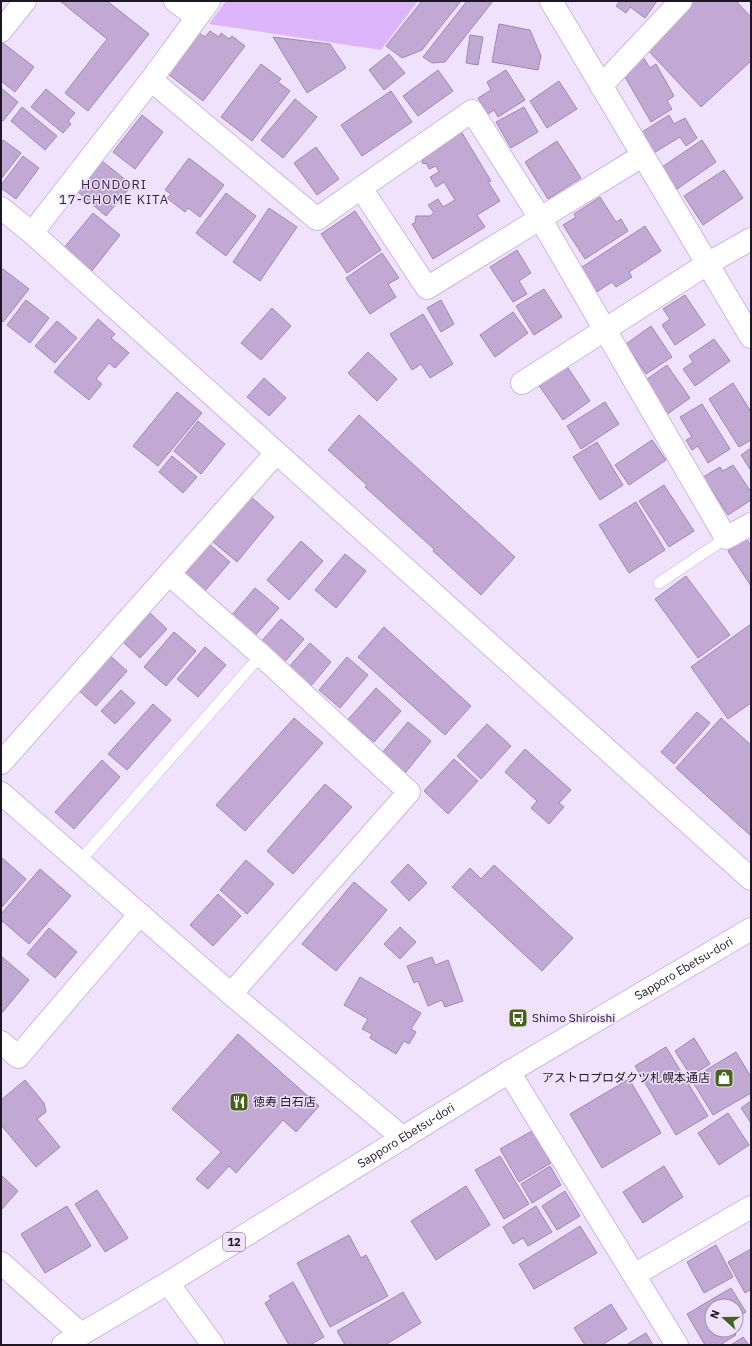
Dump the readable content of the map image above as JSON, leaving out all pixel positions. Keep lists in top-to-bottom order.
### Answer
{
  "streets": {
    "main road": ["Sapporo Ebetsu-dori", "12"]
  },
  "districts": ["HONDORI 17-CHOME KITA"],
  "places": {
    "bus stop": ["Shimo Shiroishi"],
    "shop": ["アストロプロダクツ札幌本通店"],
    "restaurant": ["徳寿 白石店"]
  },
  "north": "left"
}
